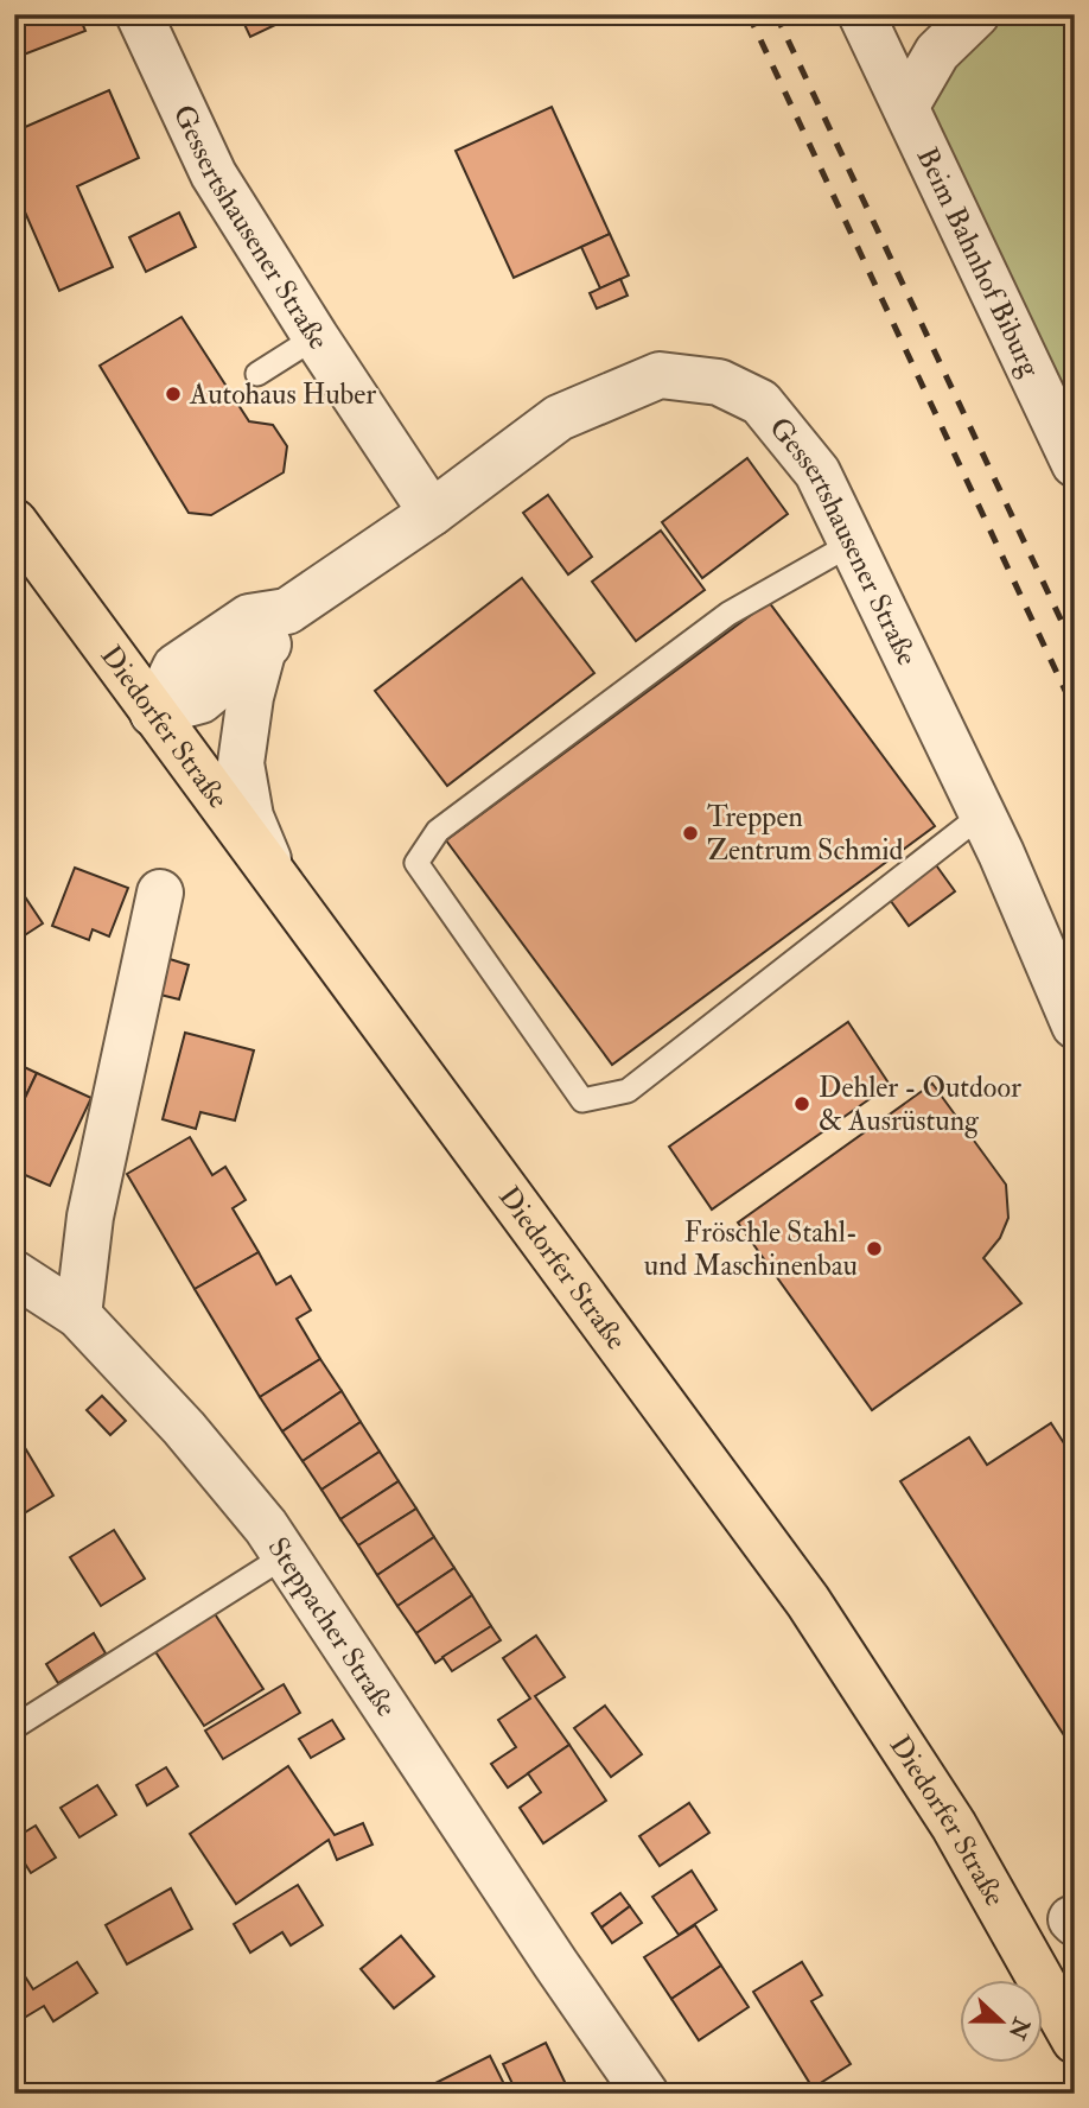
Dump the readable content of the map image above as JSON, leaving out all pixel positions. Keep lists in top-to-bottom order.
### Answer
{
  "streets": {
    "main road": ["Diedorfer Straße"],
    "street": ["Gessertshausener Straße", "Beim Bahnhof Biburg", "Steppacher Straße"]
  },
  "crossings": [
    ["Gessertshausener Straße", "Diedorfer Straße"]
  ],
  "places": [
    "Autohaus Huber",
    "Treppen Zentrum Schmid",
    "Dehler - Outdoor & Ausrüstung",
    "Fröschle Stahl- und Maschinenbau"
  ],
  "north": "right"
}
